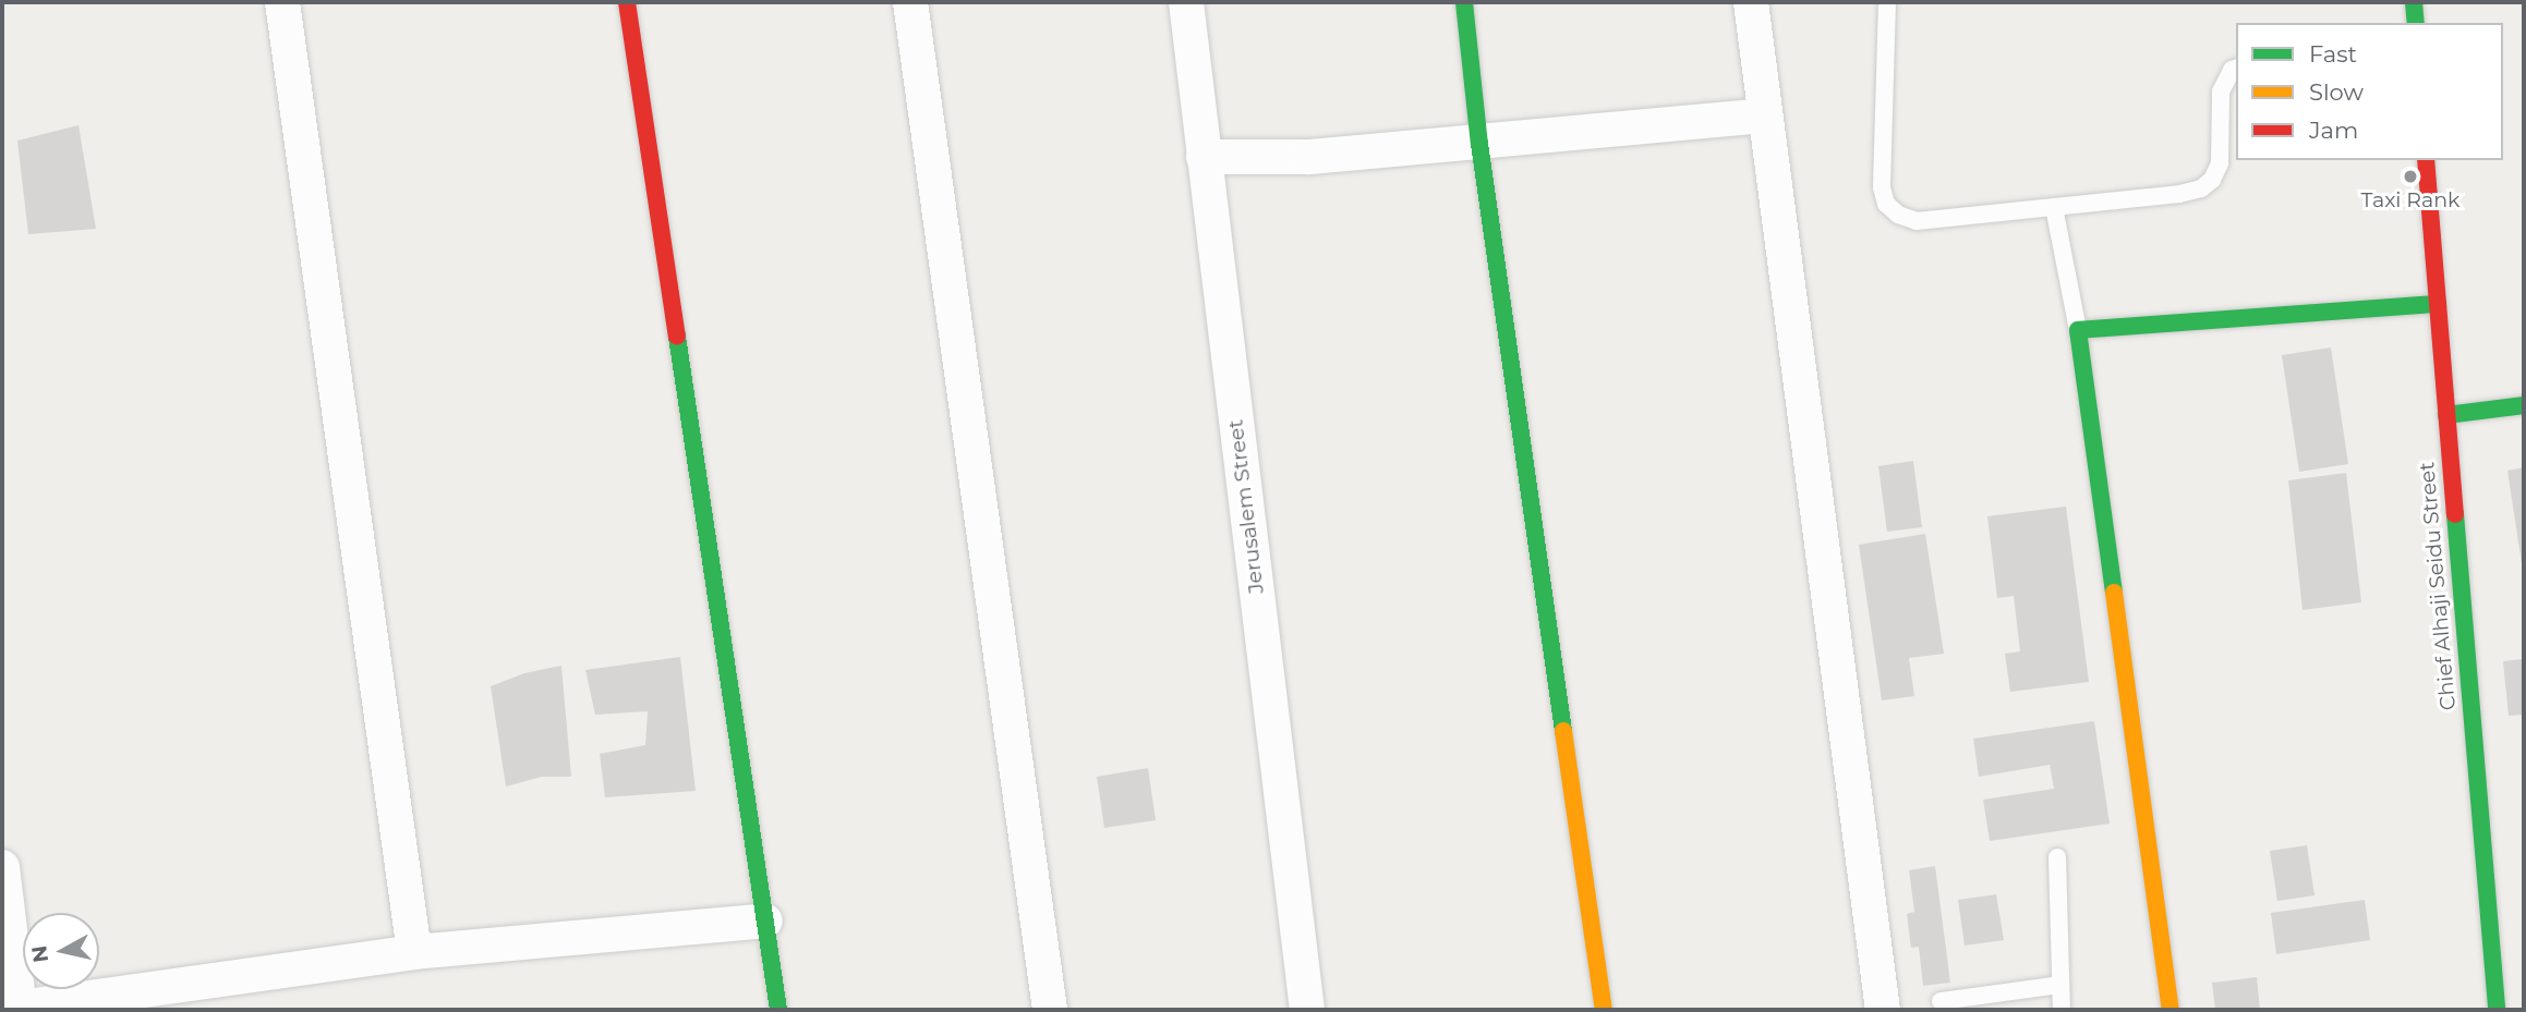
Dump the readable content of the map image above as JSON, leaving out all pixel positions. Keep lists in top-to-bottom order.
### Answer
{
  "streets": {
    "street": ["Jerusalem Street", "Chief Alhaji Seidu Street"]
  },
  "places": ["Taxi Rank"],
  "legend": ["Fast", "Slow", "Jam"],
  "north": "left"
}
